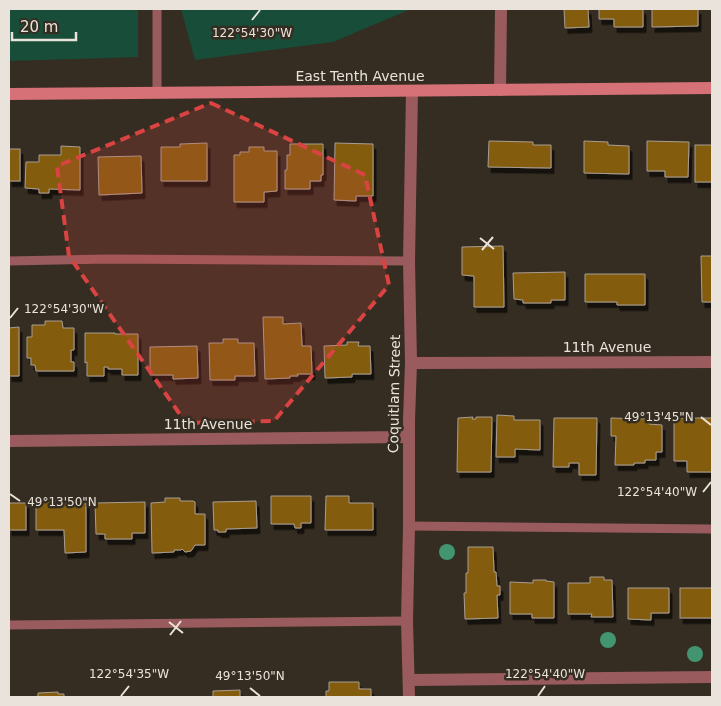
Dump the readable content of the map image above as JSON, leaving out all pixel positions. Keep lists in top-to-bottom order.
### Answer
{
  "streets": {
    "main road": ["East Tenth Avenue"],
    "street": ["11th Avenue", "Coquitlam Street"]
  },
  "crossings": [
    ["East Tenth Avenue", "Coquitlam Street"],
    ["11th Avenue", "Coquitlam Street"]
  ],
  "scale_bar": "20 m",
  "coordinates": [
    "122°54'30\"W",
    "49°13'45\"N",
    "122°54'40\"W",
    "49°13'50\"N",
    "122°54'35\"W"
  ]
}
